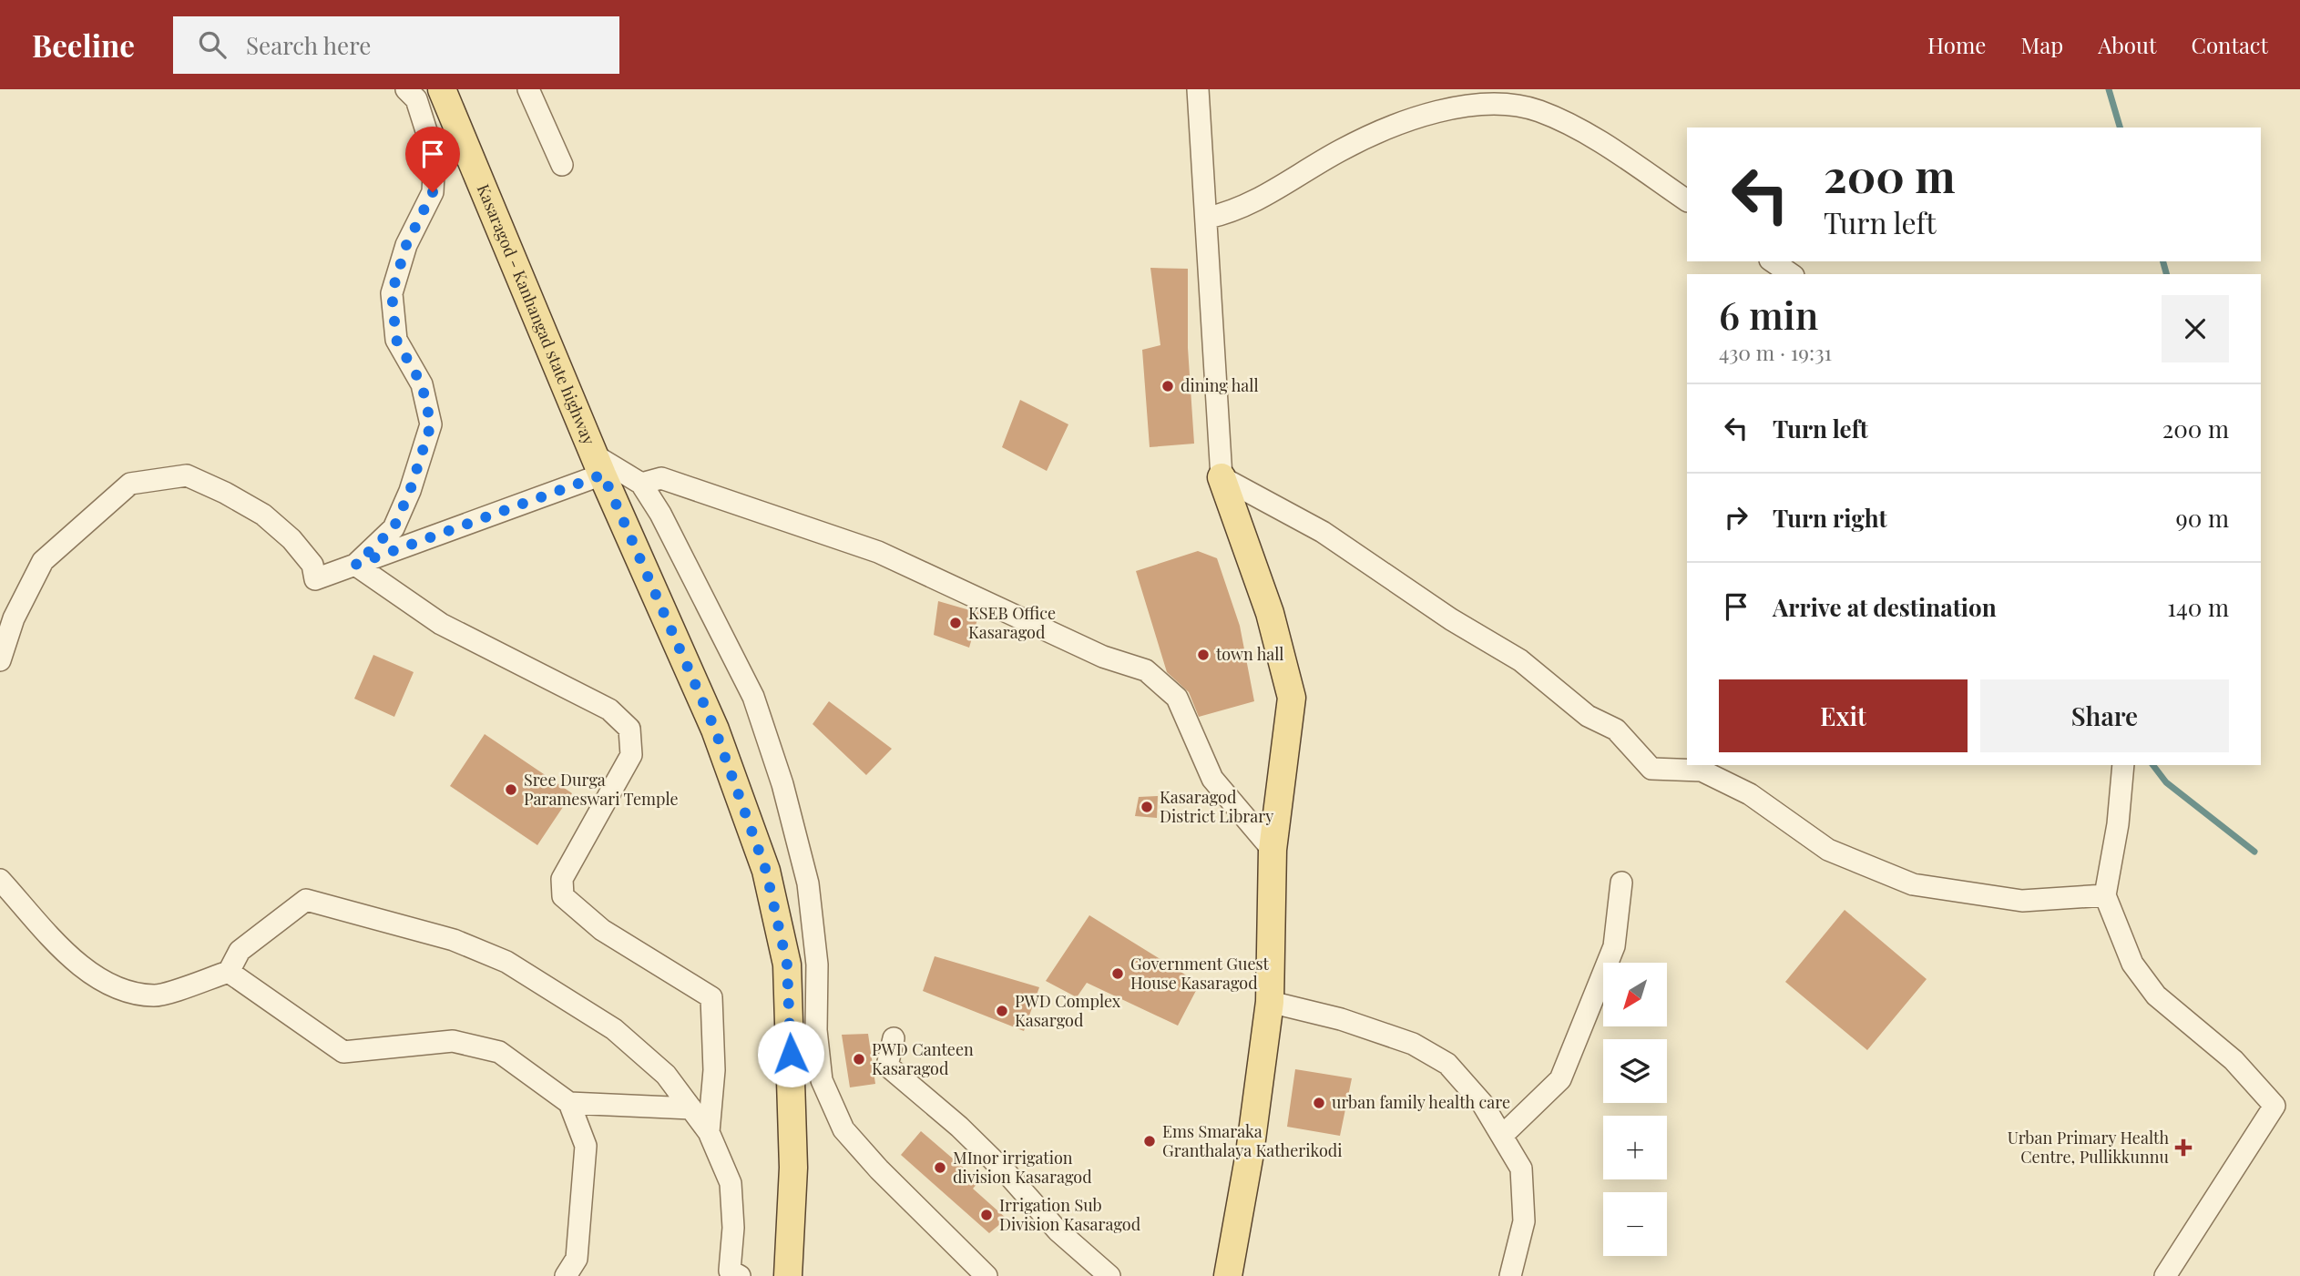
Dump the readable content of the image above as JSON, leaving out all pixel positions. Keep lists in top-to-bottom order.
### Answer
{
  "streets": {
    "main road": ["Kasaragod - Kanhangad state highway"]
  },
  "places": {
    "other": [
      "dining hall",
      "KSEB Office Kasaragod",
      "town hall",
      "Sree Durga Parameswari Temple",
      "Kasaragod District Library",
      "Government Guest House Kasaragod",
      "PWD Complex Kasargod",
      "PWD Canteen Kasaragod",
      "urban family health care",
      "Ems Smaraka Granthalaya Katherikodi",
      "MInor irrigation division Kasaragod",
      "Irrigation Sub Division Kasaragod"
    ],
    "health": ["Urban Primary Health Centre, Pullikkunnu"]
  },
  "north": "bottom left",
  "page": {
    "header": "Beeline",
    "search": "Search here",
    "nav": [
      "Home",
      "Map",
      "About",
      "Contact"
    ],
    "turn": ["200 m", "Turn left"],
    "heading": ["6 min", "430 m · 19:31"],
    "list": [
      {
        "name": "Turn left",
        "value": "200 m"
      },
      {
        "name": "Turn right",
        "value": "90 m"
      },
      {
        "name": "Arrive at destination",
        "value": "140 m"
      }
    ],
    "buttons": ["Exit", "Share"],
    "map_buttons": ["+", "−"]
  }
}
